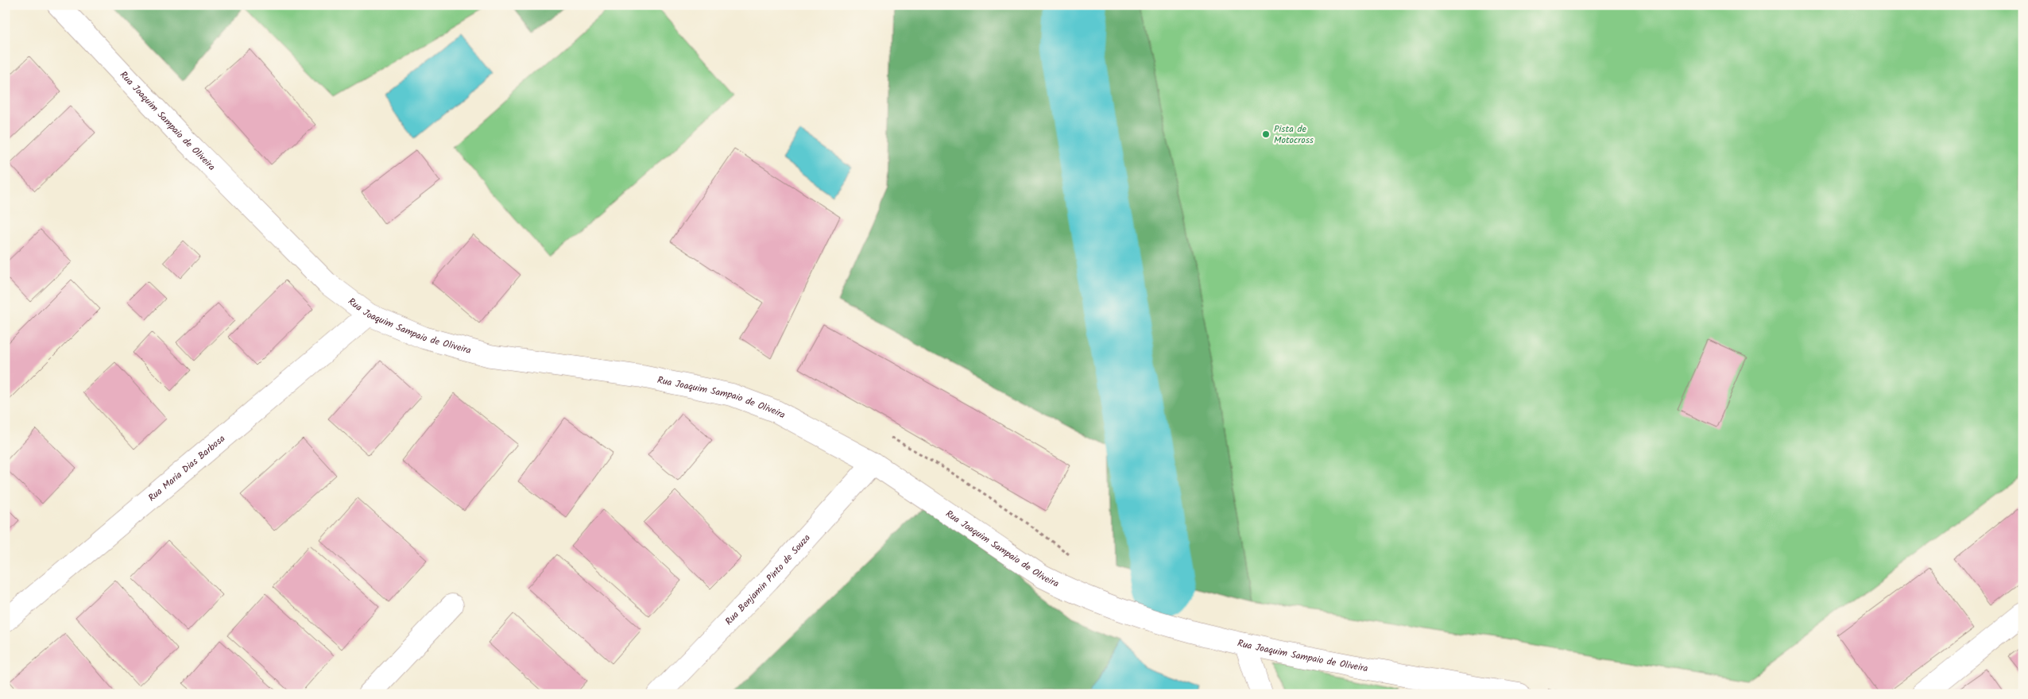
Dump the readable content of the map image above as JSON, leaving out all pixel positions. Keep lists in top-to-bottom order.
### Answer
{
  "streets": {
    "street": ["Rua Joaquim Sampaio de Oliveira", "Rua Maria Dias Barbosa", "Rua Benjamin Pinto de Souza"]
  },
  "crossings": [
    ["Rua Joaquim Sampaio de Oliveira", "Rua Maria Dias Barbosa"],
    ["Rua Joaquim Sampaio de Oliveira", "Rua Benjamin Pinto de Souza"]
  ],
  "places": ["Pista de Motocross"]
}
